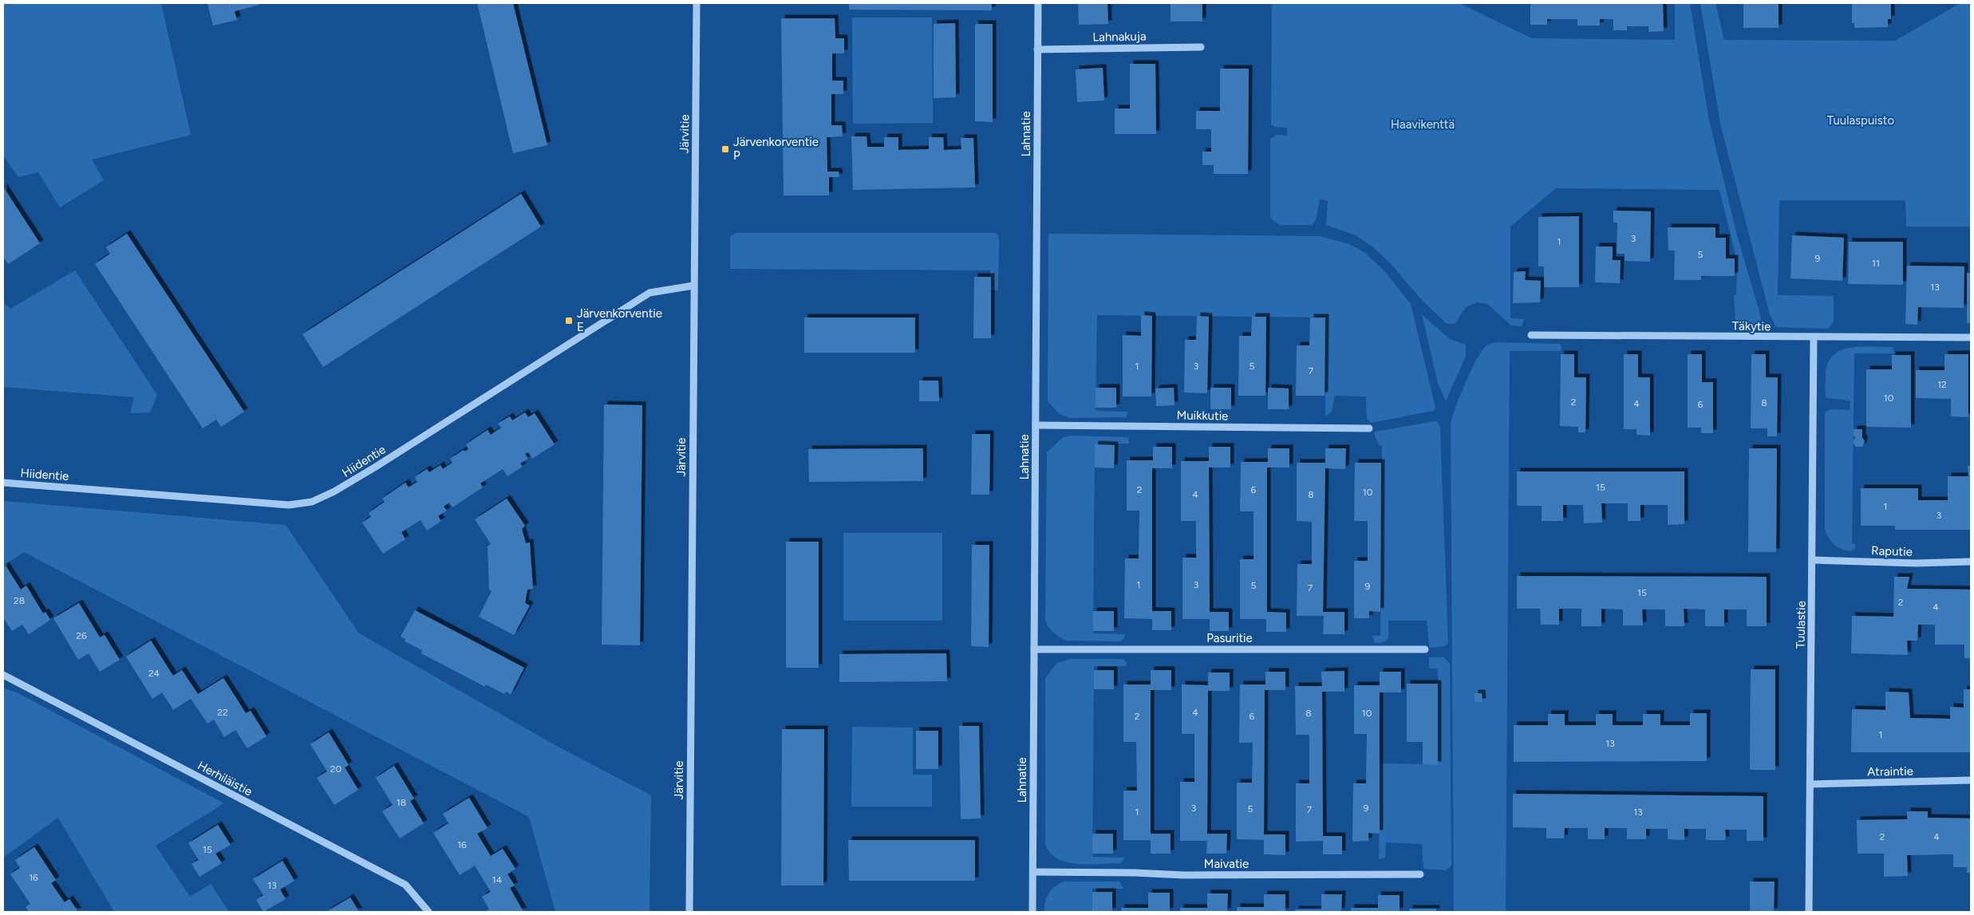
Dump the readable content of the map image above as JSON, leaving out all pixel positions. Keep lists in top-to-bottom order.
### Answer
{
  "streets": {
    "street": [
      "Lahnakuja",
      "Järvitie",
      "Lahnatie",
      "Täkytie",
      "Muikkutie",
      "Hiidentie",
      "Raputie",
      "Tuulastie",
      "Pasuritie",
      "Atraintie",
      "Herhiläistie",
      "Maivatie"
    ]
  },
  "crossings": [
    ["Lahnakuja", "Lahnatie"],
    ["Järvitie", "Hiidentie"],
    ["Lahnatie", "Muikkutie"],
    ["Lahnatie", "Pasuritie"],
    ["Lahnatie", "Maivatie"],
    ["Täkytie", "Tuulastie"],
    ["Raputie", "Tuulastie"],
    ["Tuulastie", "Atraintie"]
  ],
  "parks": ["Tuulaspuisto", "Haavikenttä"],
  "places": {
    "transit": ["Järvenkorventie P", "Järvenkorventie E"]
  },
  "house_numbers": [
    "3",
    "1",
    "5",
    "9",
    "11",
    "13",
    "1",
    "3",
    "5",
    "7",
    "12",
    "10",
    "2",
    "8",
    "4",
    "6",
    "15",
    "2",
    "6",
    "10",
    "4",
    "8",
    "1",
    "3",
    "1",
    "3",
    "5",
    "9",
    "7",
    "15",
    "28",
    "2",
    "4",
    "26",
    "24",
    "22",
    "4",
    "8",
    "10",
    "2",
    "6",
    "1",
    "13",
    "20",
    "18",
    "3",
    "9",
    "5",
    "7",
    "1",
    "13",
    "2",
    "4",
    "16",
    "15",
    "16",
    "14",
    "13"
  ]
}
